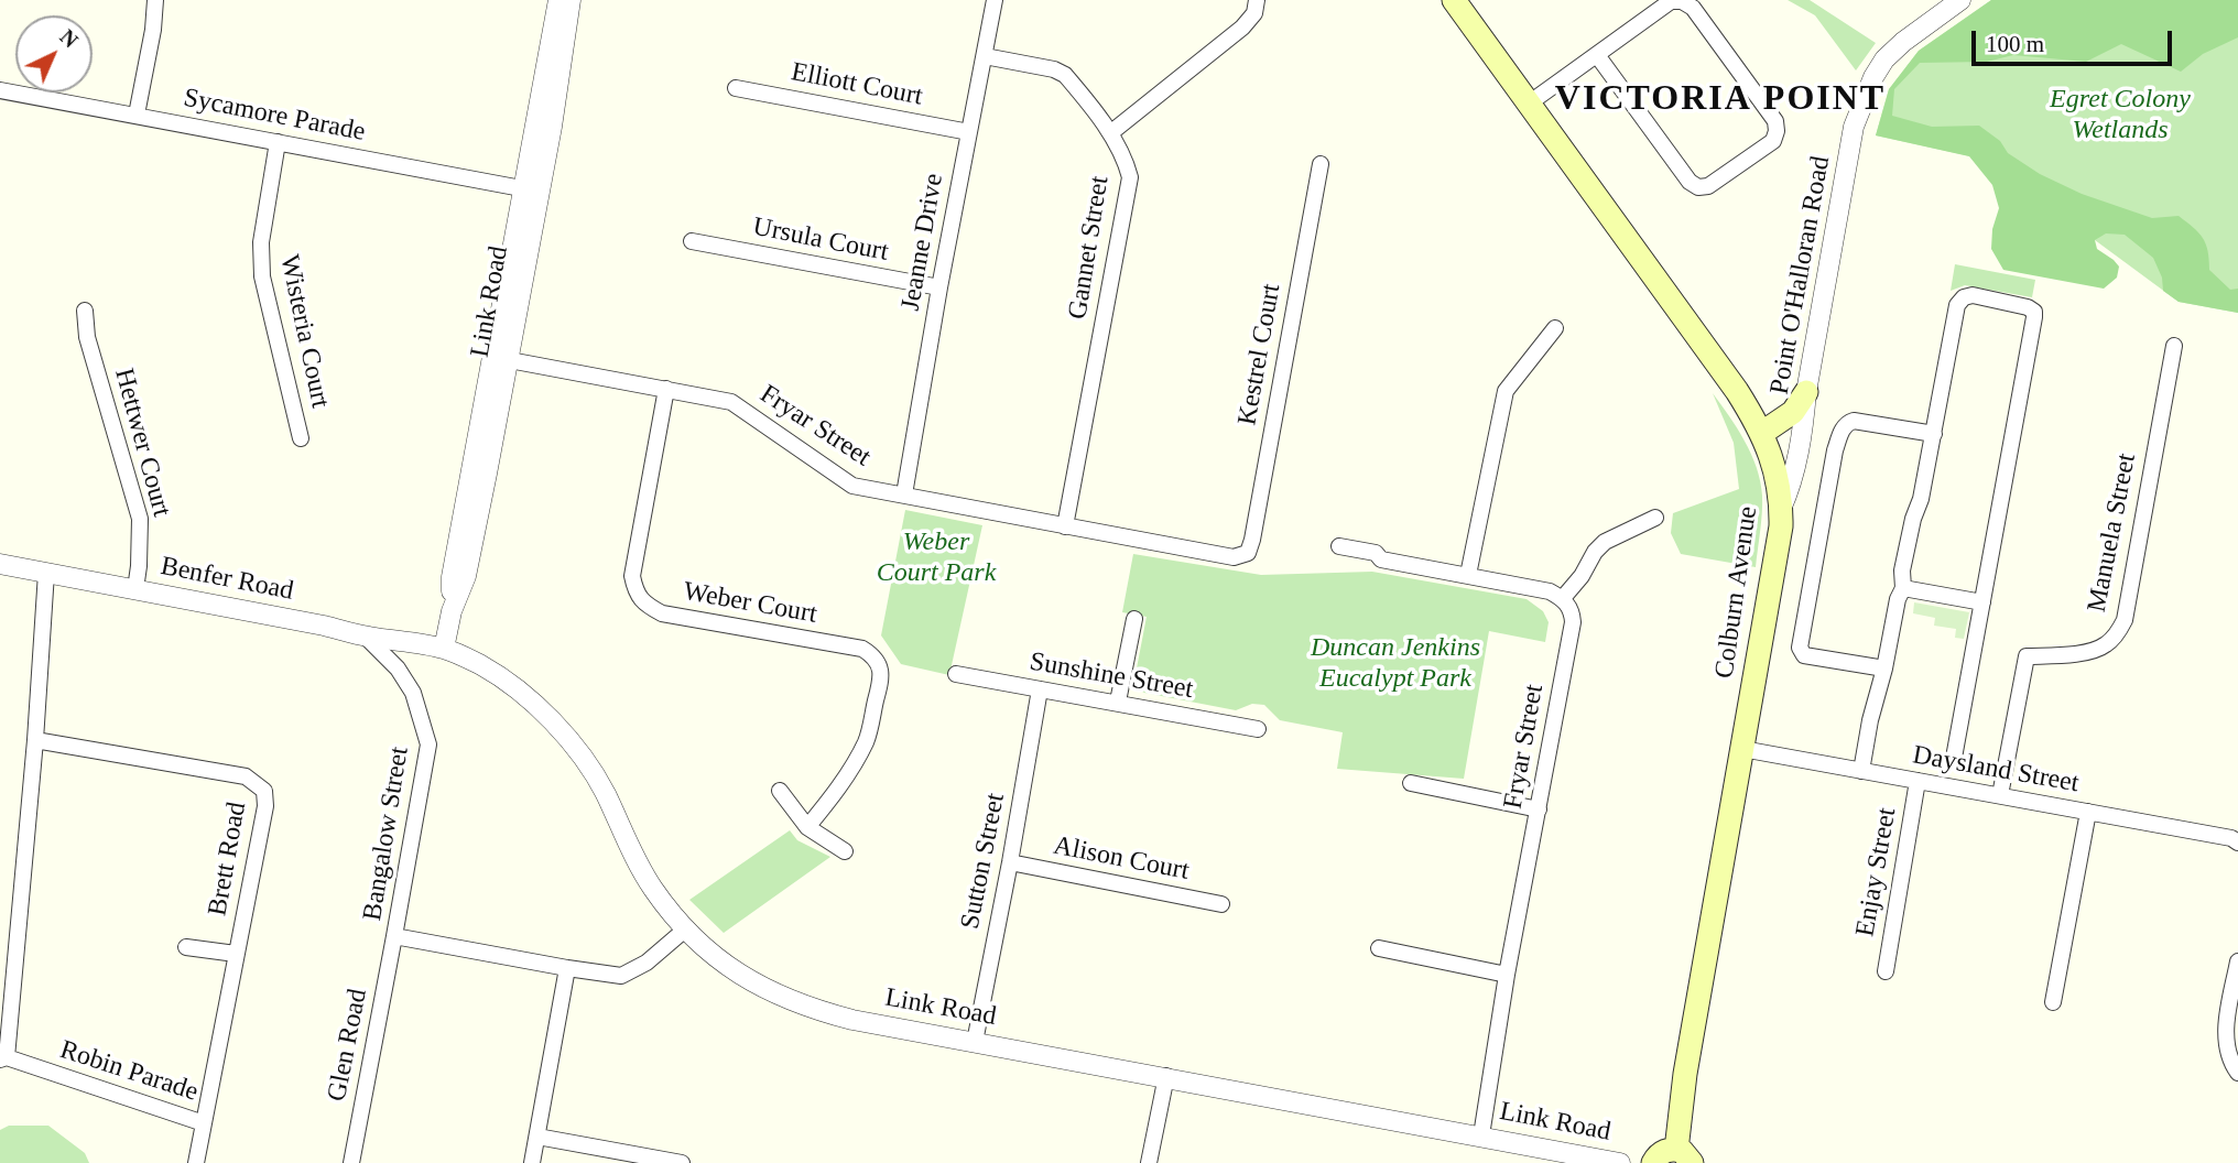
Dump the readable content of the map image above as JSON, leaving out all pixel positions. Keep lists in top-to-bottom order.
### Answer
{
  "streets": {
    "main road": ["Colburn Avenue"],
    "street": [
      "Elliott Court",
      "Sycamore Parade",
      "Ursula Court",
      "Jeanne Drive",
      "Gannet Street",
      "Point O'Halloran Road",
      "Link Road",
      "Wisteria Court",
      "Kestrel Court",
      "Fryar Street",
      "Hettwer Court",
      "Manuela Street",
      "Benfer Road",
      "Weber Court",
      "Sunshine Street",
      "Daysland Street",
      "Bangalow Street",
      "Brett Road",
      "Alison Court",
      "Sutton Street",
      "Enjay Street",
      "Glen Road",
      "Robin Parade"
    ]
  },
  "crossings": [
    ["Elliott Court", "Jeanne Drive"],
    ["Sycamore Parade", "Link Road"],
    ["Sycamore Parade", "Wisteria Court"],
    ["Ursula Court", "Jeanne Drive"],
    ["Jeanne Drive", "Gannet Street"],
    ["Jeanne Drive", "Fryar Street"],
    ["Gannet Street", "Fryar Street"],
    ["Point O'Halloran Road", "Colburn Avenue"],
    ["Link Road", "Fryar Street"],
    ["Link Road", "Benfer Road"],
    ["Link Road", "Bangalow Street"],
    ["Link Road", "Sutton Street"],
    ["Kestrel Court", "Fryar Street"],
    ["Fryar Street", "Weber Court"],
    ["Hettwer Court", "Benfer Road"],
    ["Manuela Street", "Daysland Street"],
    ["Benfer Road", "Bangalow Street"],
    ["Colburn Avenue", "Daysland Street"],
    ["Sunshine Street", "Sutton Street"],
    ["Daysland Street", "Enjay Street"],
    ["Bangalow Street", "Glen Road"],
    ["Brett Road", "Robin Parade"],
    ["Alison Court", "Sutton Street"]
  ],
  "districts": ["VICTORIA POINT"],
  "parks": ["Egret Colony Wetlands", "Weber Court Park", "Duncan Jenkins Eucalypt Park"],
  "scale_bar": "100 m",
  "north": "top right"
}
